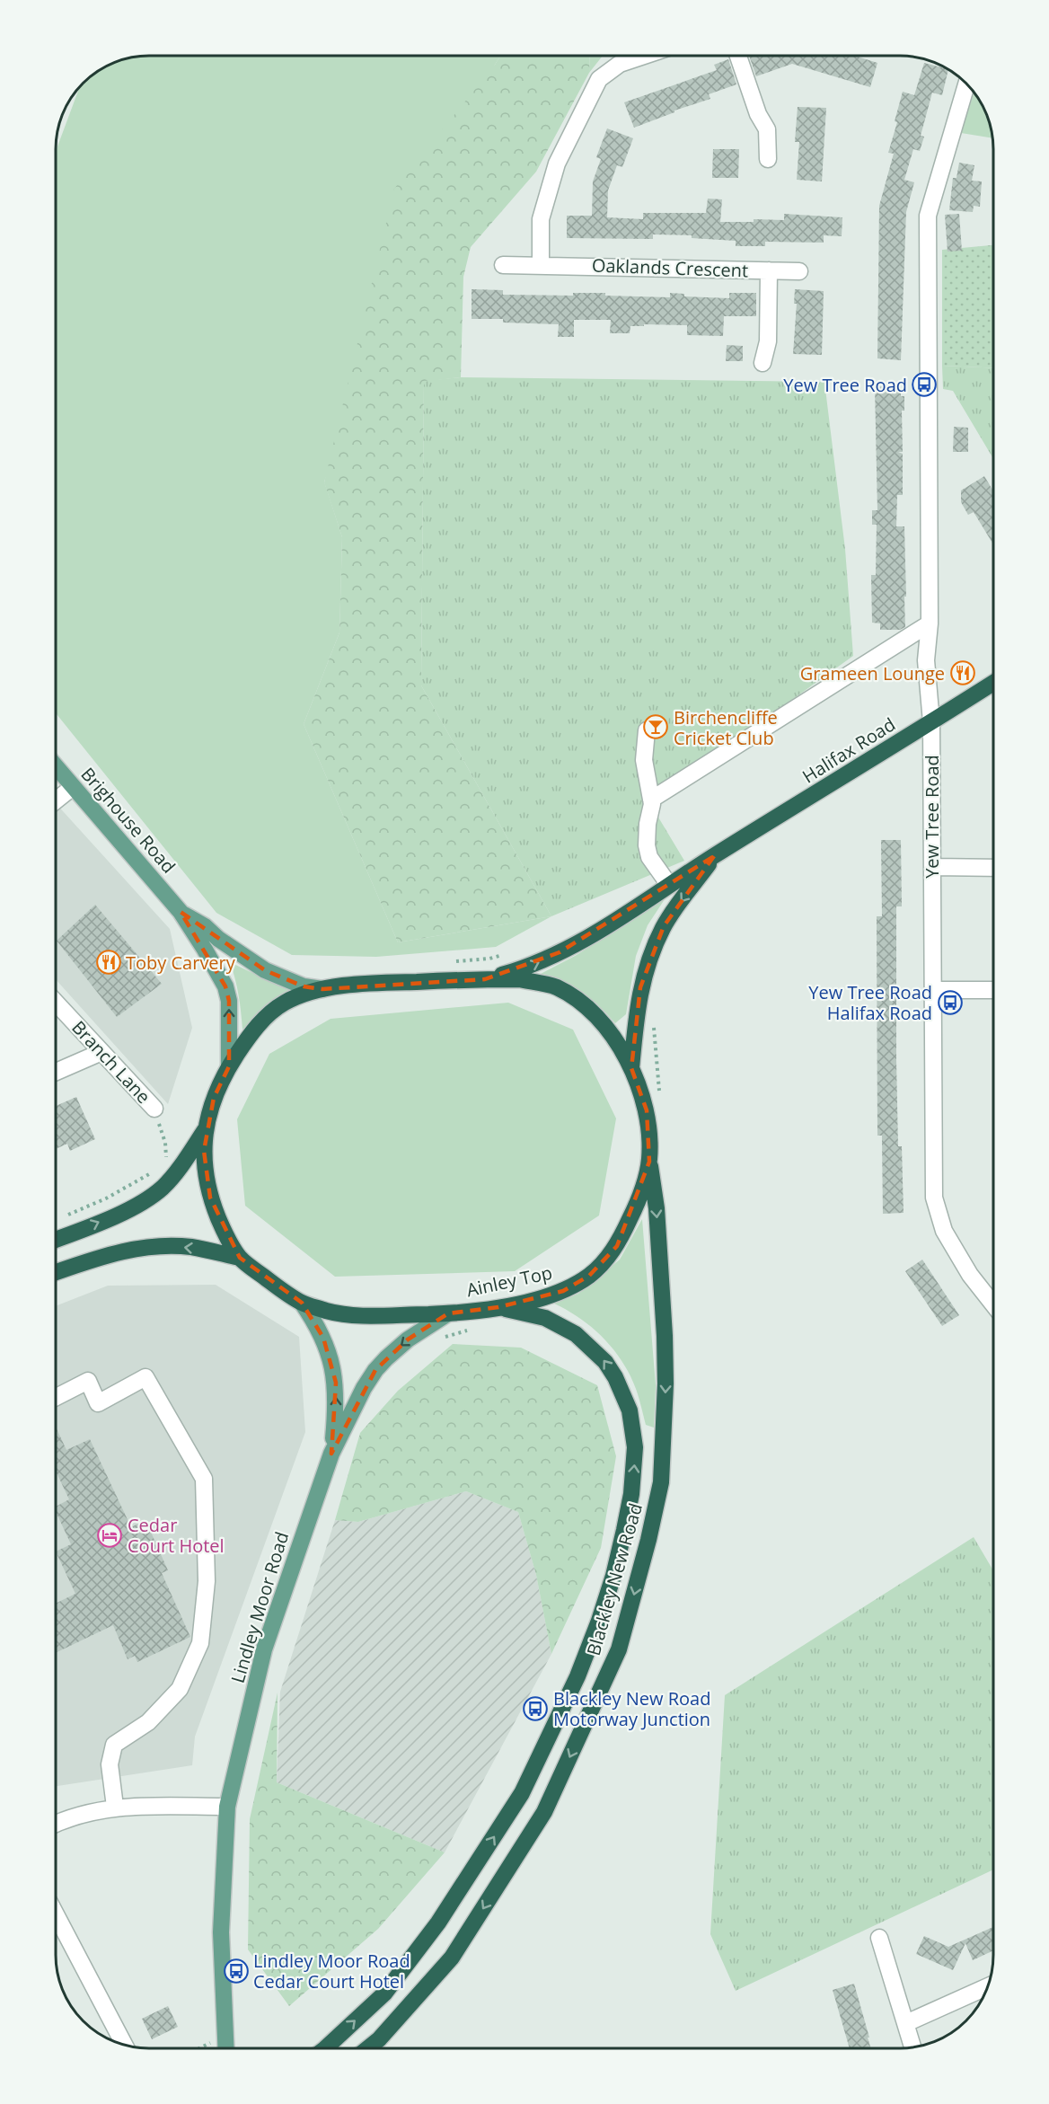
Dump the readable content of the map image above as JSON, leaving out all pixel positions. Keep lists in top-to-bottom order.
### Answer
{
  "streets": {
    "highway": ["Halifax Road", "Ainley Top", "Blackley New Road"],
    "main road": ["Brighouse Road", "Lindley Moor Road"],
    "street": ["Oaklands Crescent", "Yew Tree Road", "Branch Lane"]
  },
  "crossings": [
    ["Halifax Road", "Yew Tree Road"],
    ["Halifax Road", "Ainley Top"],
    ["Ainley Top", "Blackley New Road"],
    ["Ainley Top", "Lindley Moor Road"]
  ],
  "places": {
    "bus stop": [
      "Yew Tree Road",
      "Yew Tree Road Halifax Road",
      "Blackley New Road Motorway Junction",
      "Lindley Moor Road Cedar Court Hotel"
    ],
    "restaurant": ["Grameen Lounge", "Toby Carvery"],
    "bar": ["Birchencliffe Cricket Club"],
    "hotel": ["Cedar Court Hotel"]
  }
}
